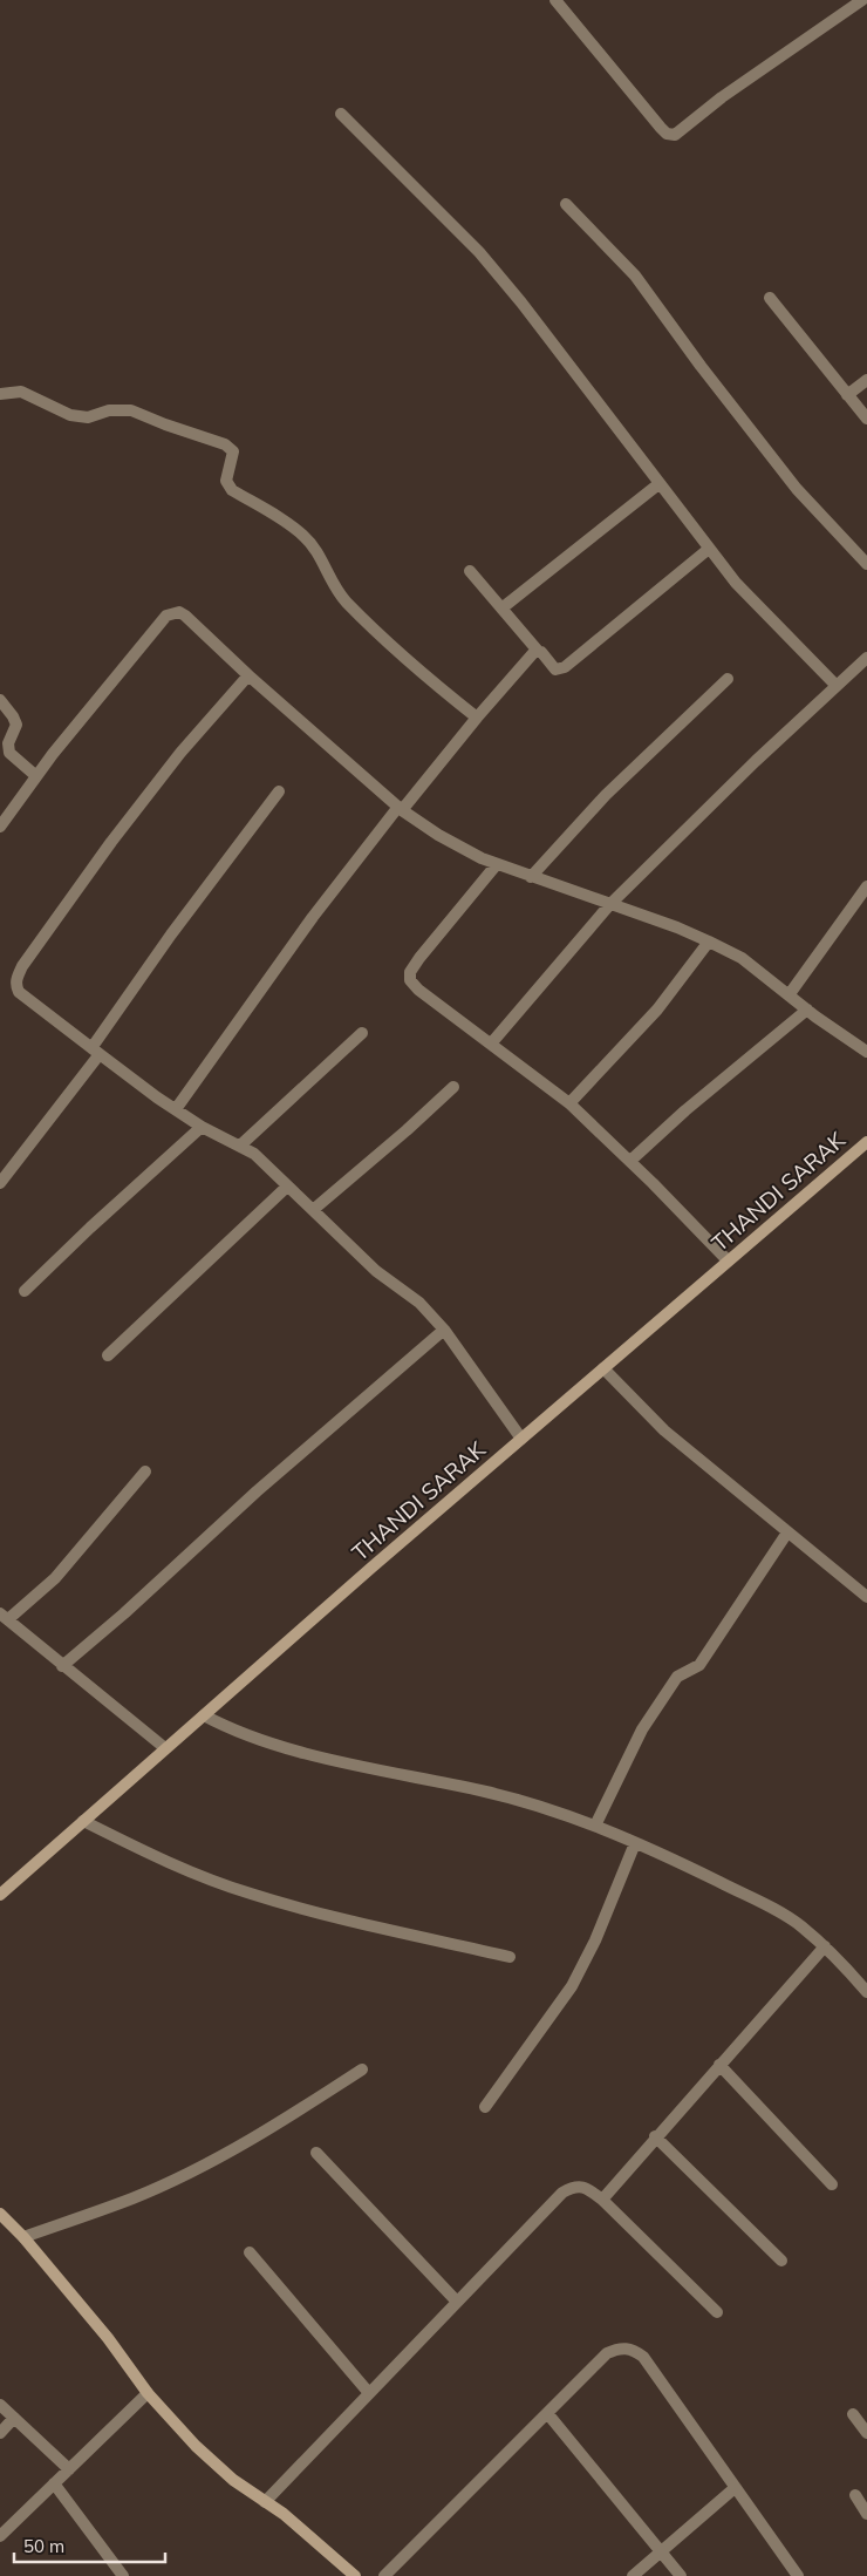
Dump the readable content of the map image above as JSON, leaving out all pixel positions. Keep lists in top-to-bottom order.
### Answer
{
  "streets": {
    "main road": ["THANDI SARAK"]
  },
  "scale_bar": "50 m"
}
